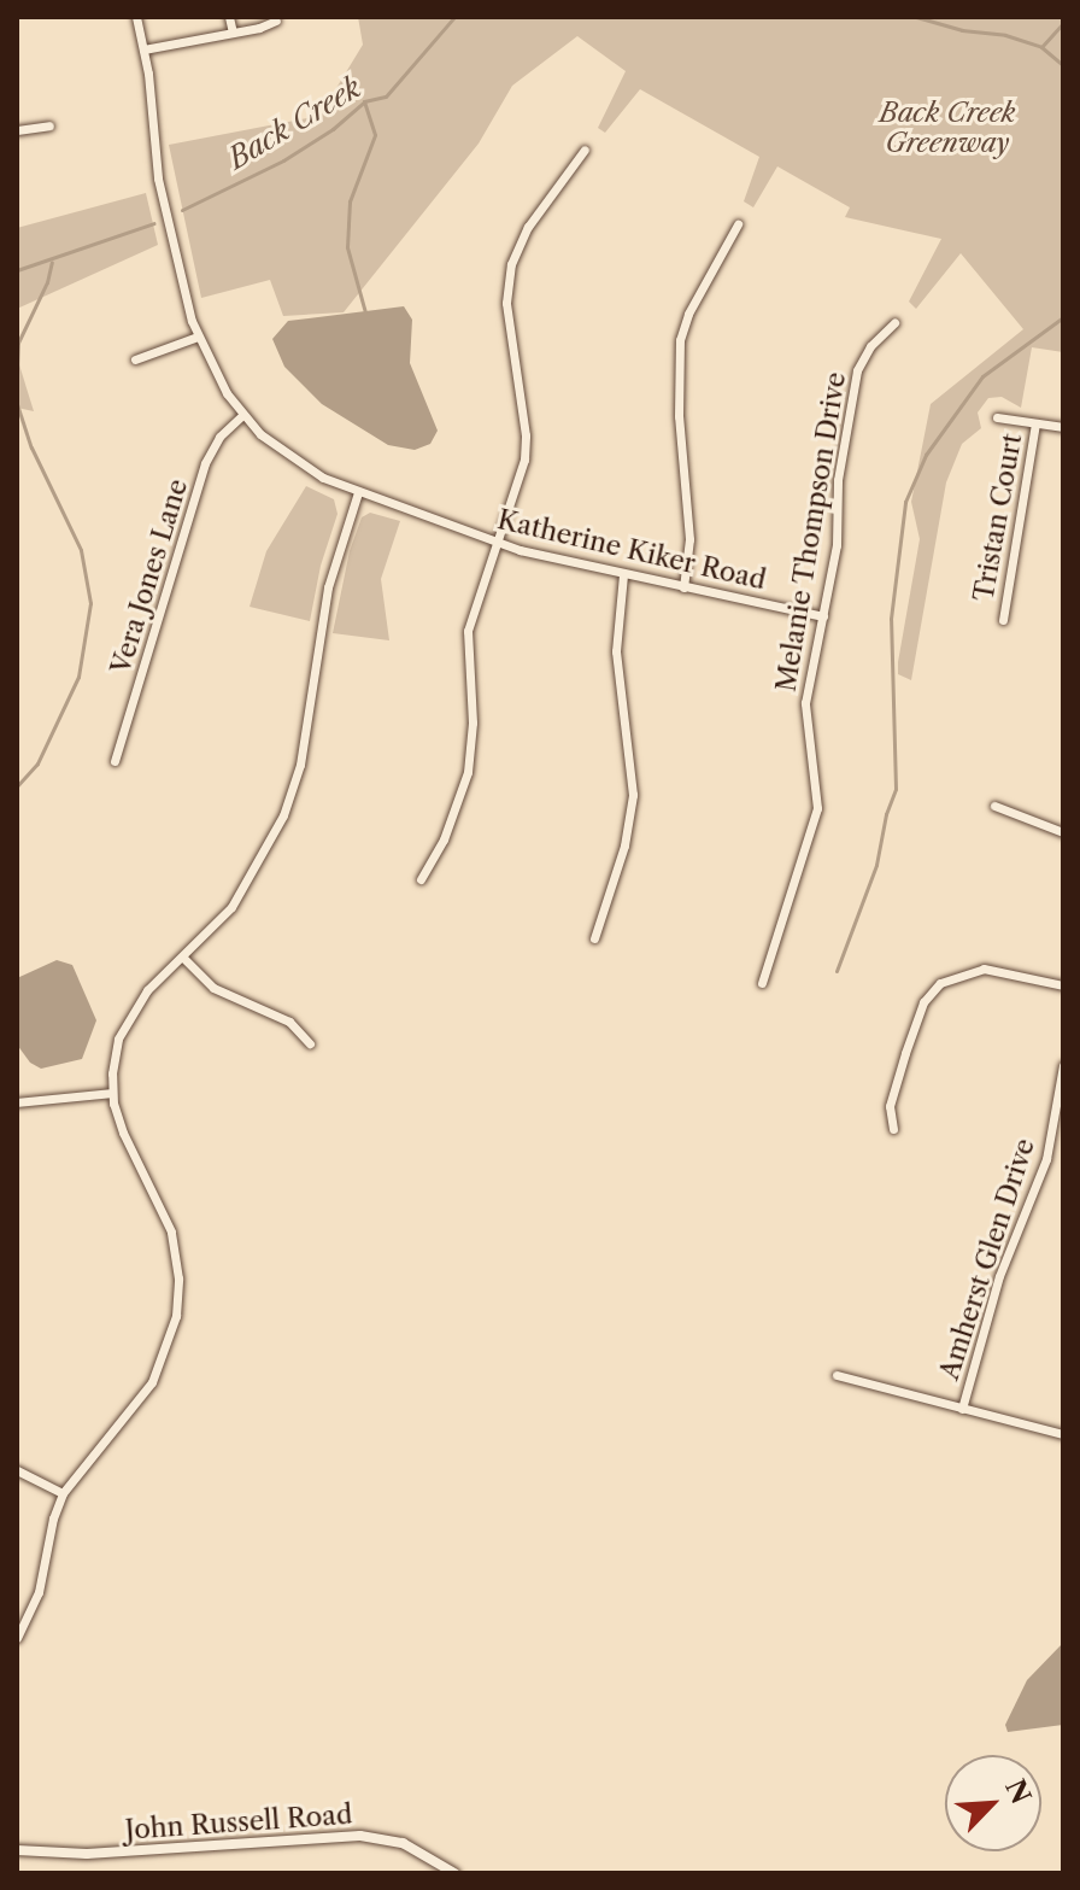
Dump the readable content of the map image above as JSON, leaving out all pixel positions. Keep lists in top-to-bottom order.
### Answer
{
  "streets": {
    "street": [
      "Tristan Court",
      "Melanie Thompson Drive",
      "Katherine Kiker Road",
      "Vera Jones Lane",
      "Amherst Glen Drive",
      "John Russell Road"
    ]
  },
  "crossings": [
    ["Melanie Thompson Drive", "Katherine Kiker Road"],
    ["Katherine Kiker Road", "Vera Jones Lane"]
  ],
  "water": ["Back Creek"],
  "parks": ["Back Creek Greenway"],
  "north": "top right"
}
